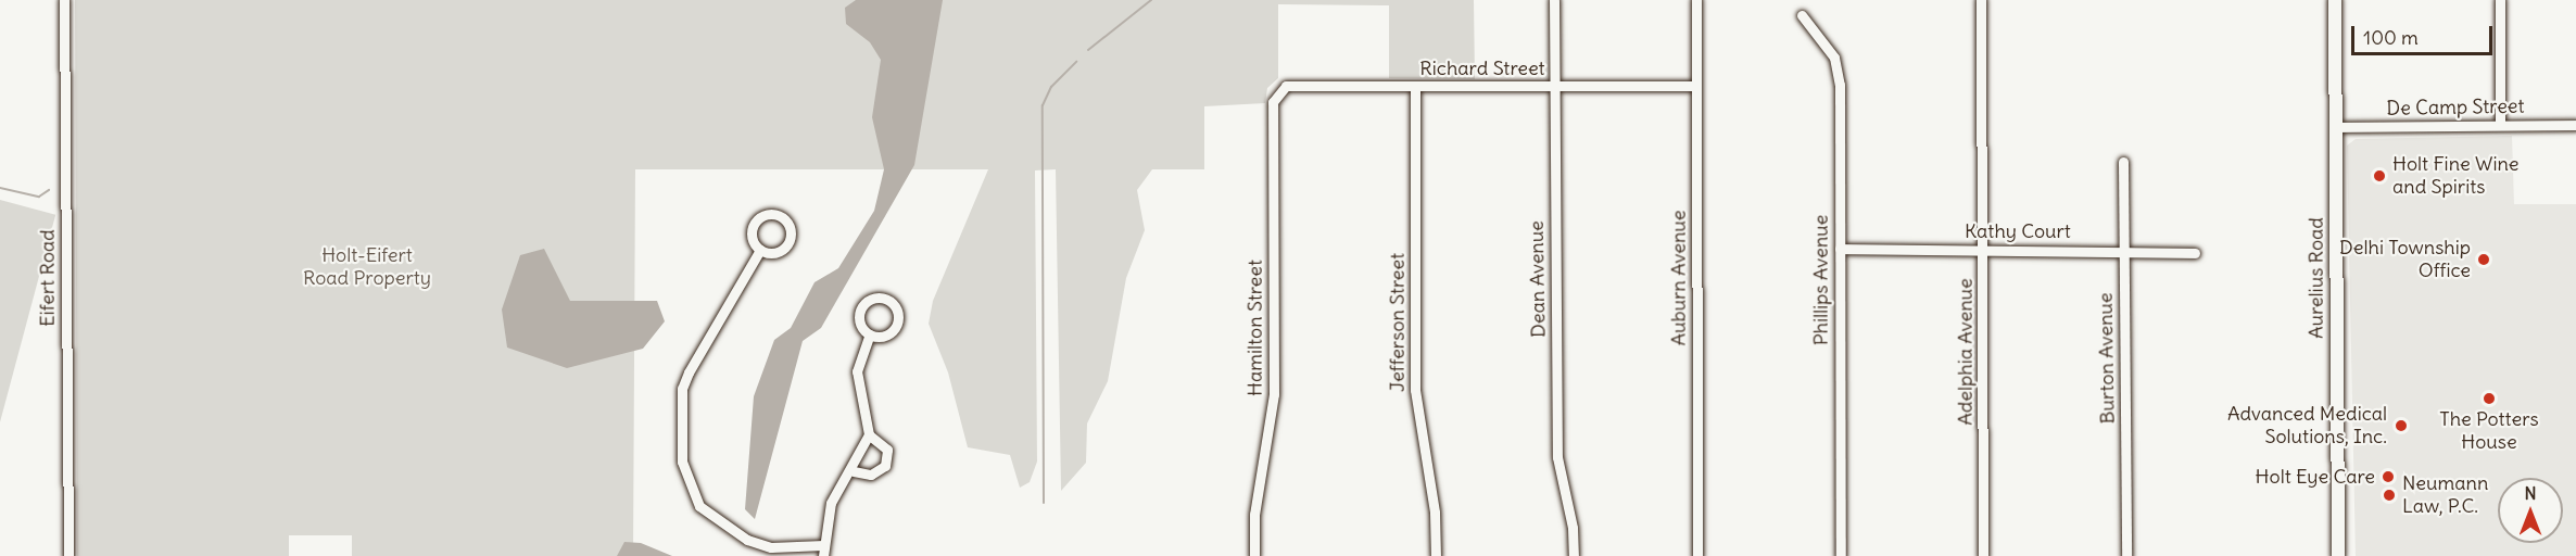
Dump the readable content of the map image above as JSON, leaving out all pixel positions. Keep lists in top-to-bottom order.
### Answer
{
  "streets": {
    "street": [
      "Richard Street",
      "De Camp Street",
      "Kathy Court",
      "Eifert Road",
      "Auburn Avenue",
      "Aurelius Road",
      "Dean Avenue",
      "Phillips Avenue",
      "Jefferson Street",
      "Hamilton Street",
      "Adelphia Avenue",
      "Burton Avenue"
    ]
  },
  "crossings": [
    ["Richard Street", "Auburn Avenue"],
    ["Richard Street", "Dean Avenue"],
    ["Richard Street", "Jefferson Street"],
    ["Richard Street", "Hamilton Street"],
    ["De Camp Street", "Aurelius Road"],
    ["Kathy Court", "Phillips Avenue"],
    ["Kathy Court", "Adelphia Avenue"],
    ["Kathy Court", "Burton Avenue"]
  ],
  "parks": ["Holt-Eifert Road Property"],
  "places": [
    "Holt Fine Wine and Spirits",
    "Delhi Township Office",
    "The Potters House",
    "Advanced Medical Solutions, Inc.",
    "Holt Eye Care",
    "Neumann Law, P.C."
  ],
  "scale_bar": "100 m",
  "north": "top"
}
